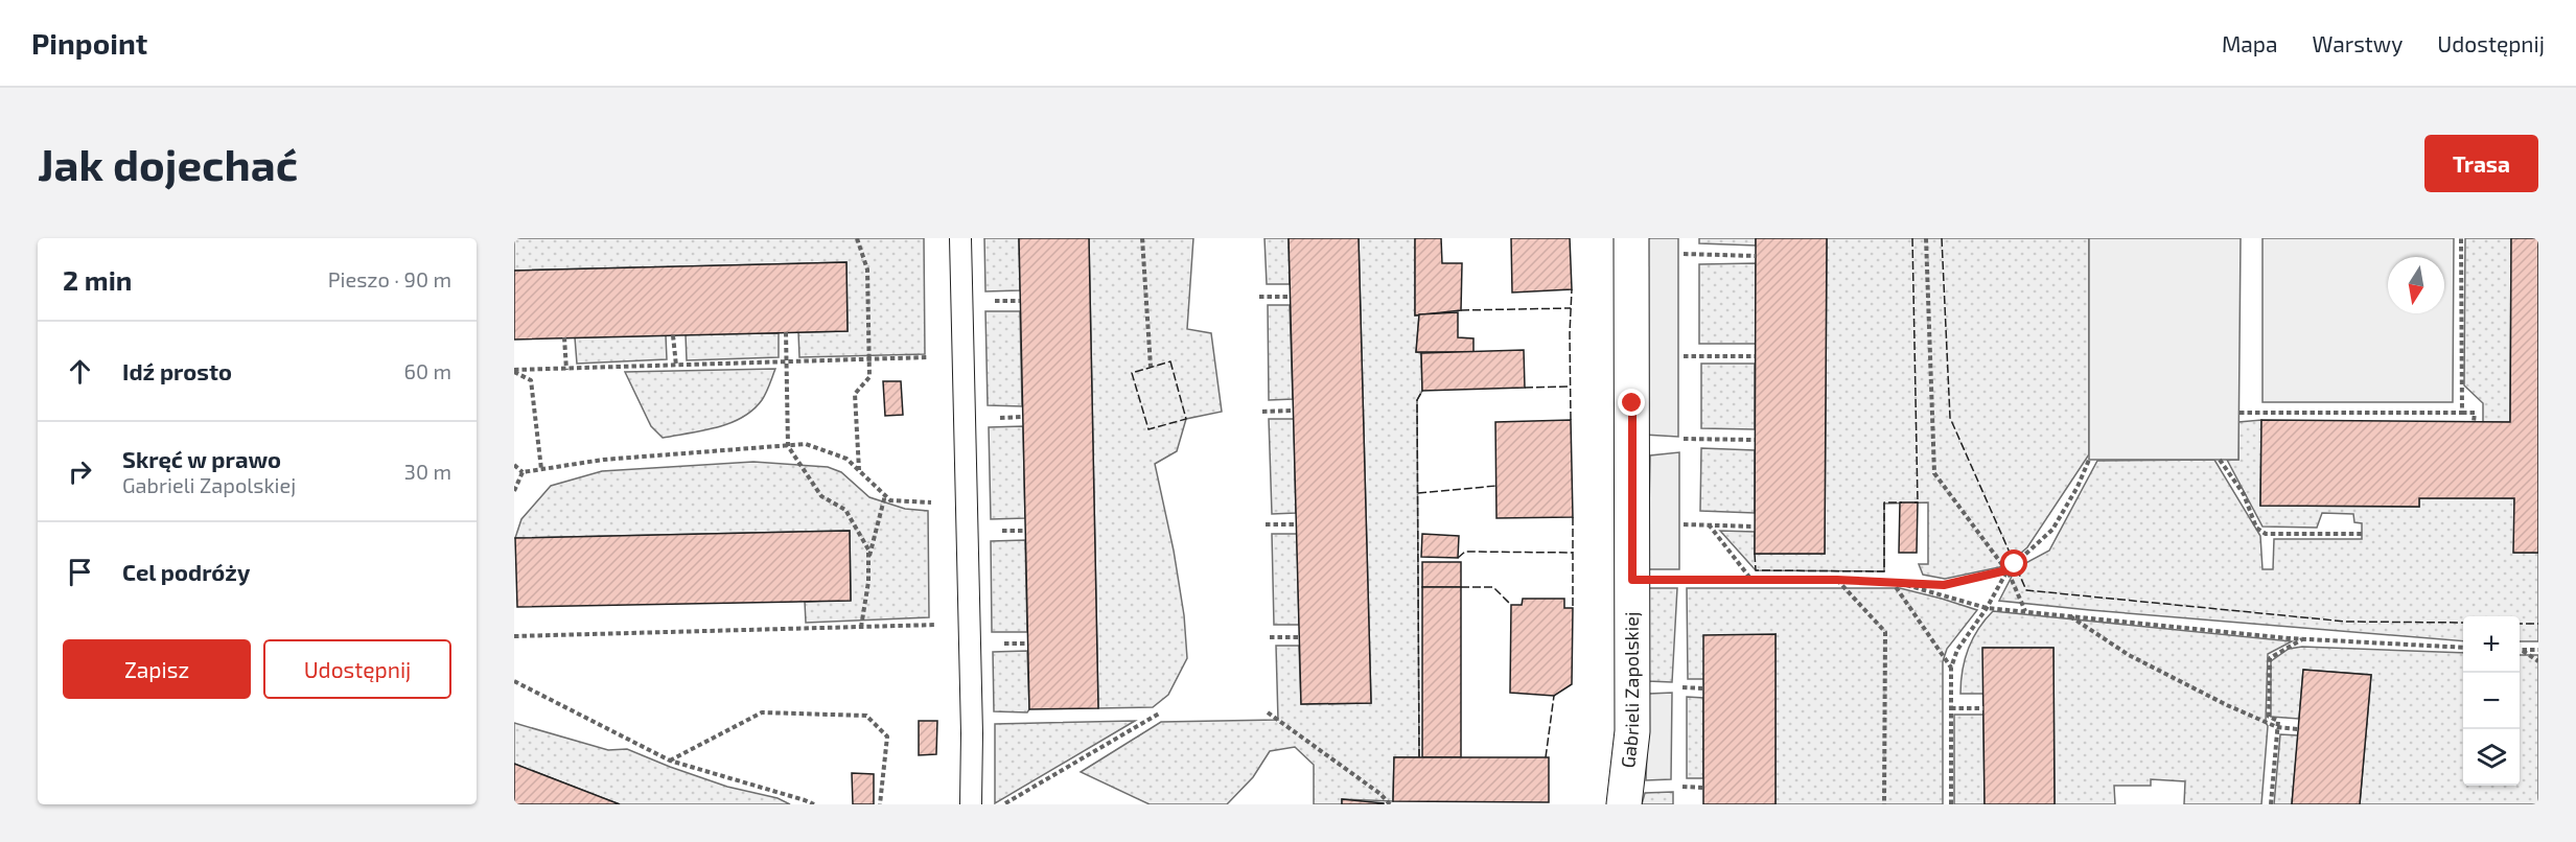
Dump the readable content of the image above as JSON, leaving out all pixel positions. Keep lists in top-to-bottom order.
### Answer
{
  "streets": {
    "street": ["Gabrieli Zapolskiej"]
  },
  "north": "bottom",
  "page": {
    "header": "Pinpoint",
    "nav": ["Mapa", "Warstwy", "Udostępnij"],
    "buttons": [
      "Trasa",
      ["Zapisz", "Udostępnij"]
    ],
    "title": "Jak dojechać",
    "heading": ["2 min", "Pieszo · 90 m"],
    "list": [
      ["Idź prosto", "60 m"],
      ["Skręć w prawo", "Gabrieli Zapolskiej", "30 m"],
      "Cel podróży"
    ],
    "map_buttons": ["+", "−"]
  }
}
